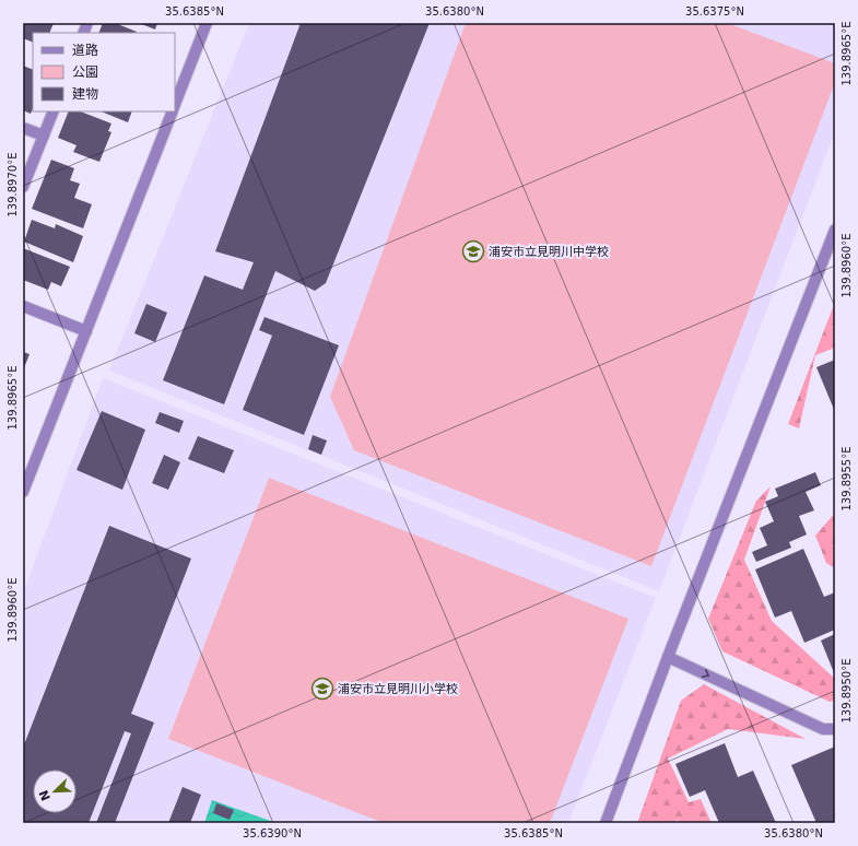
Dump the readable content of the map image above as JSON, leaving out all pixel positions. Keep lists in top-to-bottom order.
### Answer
{
  "places": {
    "school or university": ["浦安市立見明川中学校", "浦安市立見明川小学校"]
  },
  "legend": ["道路", "公園", "建物"],
  "north": "bottom left",
  "coordinates": [
    "35.6385°N",
    "35.6380°N",
    "35.6375°N",
    "139.8965°E",
    "139.8970°E",
    "139.8960°E",
    "139.8955°E",
    "139.8950°E",
    "35.6390°N"
  ]
}
